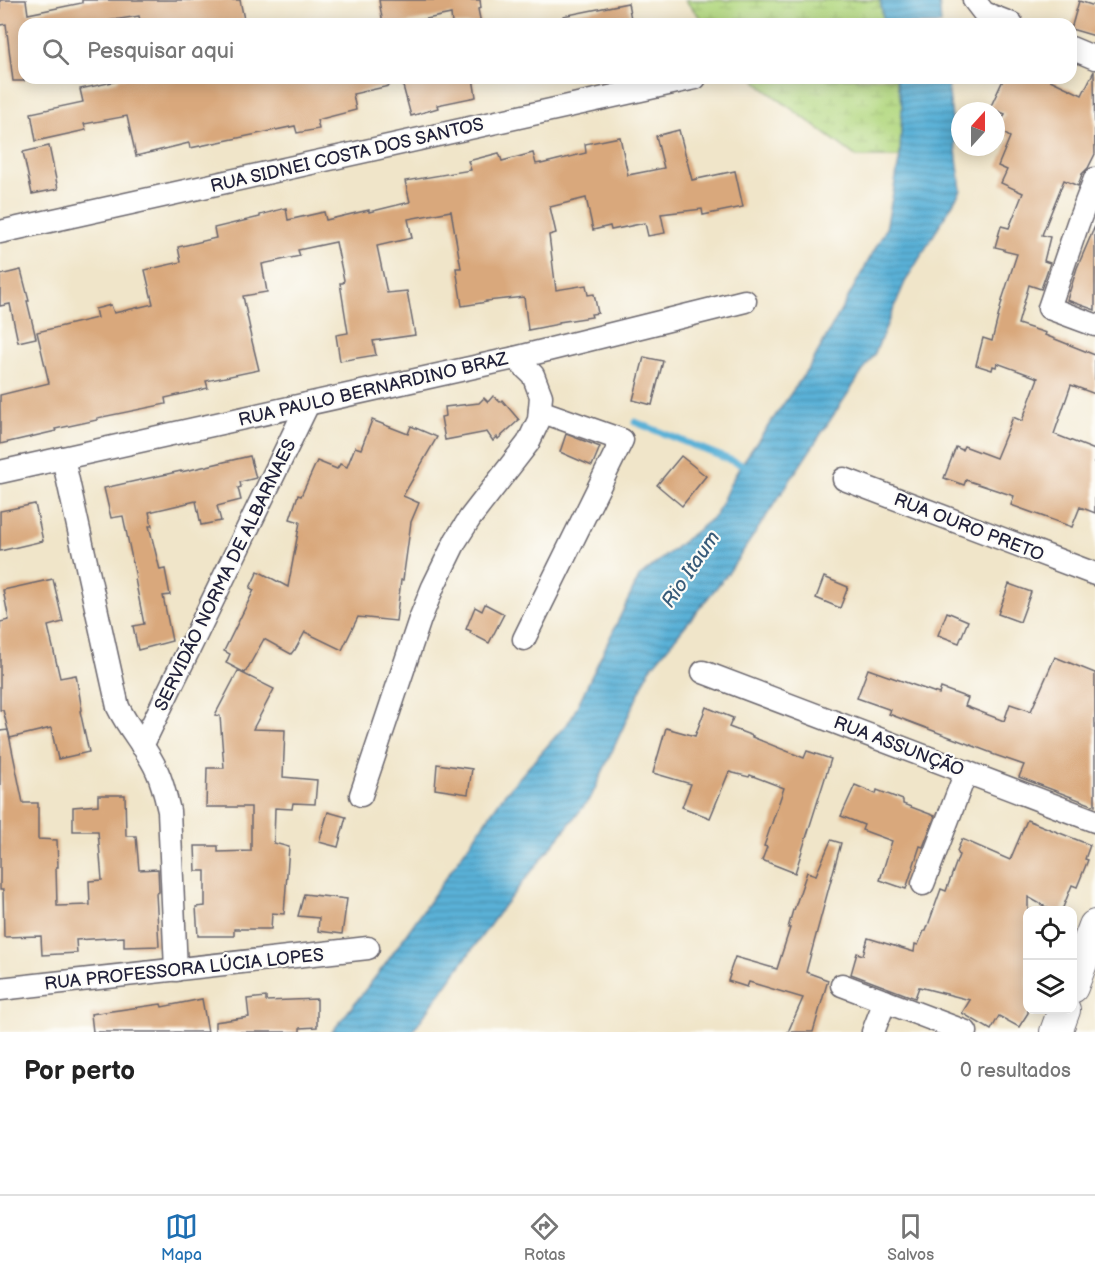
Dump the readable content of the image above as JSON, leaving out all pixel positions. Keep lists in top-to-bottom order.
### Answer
{
  "streets": {
    "street": [
      "RUA SIDNEI COSTA DOS SANTOS",
      "RUA PAULO BERNARDINO BRAZ",
      "RUA OURO PRETO",
      "SERVIDÃO NORMA DE ALBARNAES",
      "RUA ASSUNÇÃO",
      "RUA PROFESSORA LÚCIA LOPES"
    ]
  },
  "crossings": [
    ["RUA PAULO BERNARDINO BRAZ", "SERVIDÃO NORMA DE ALBARNAES"]
  ],
  "water": ["Rio Itaum"],
  "north": "top",
  "page": {
    "search": "Pesquisar aqui",
    "heading": ["Por perto", "0 resultados"],
    "nav": ["Mapa", "Rotas", "Salvos"]
  }
}
